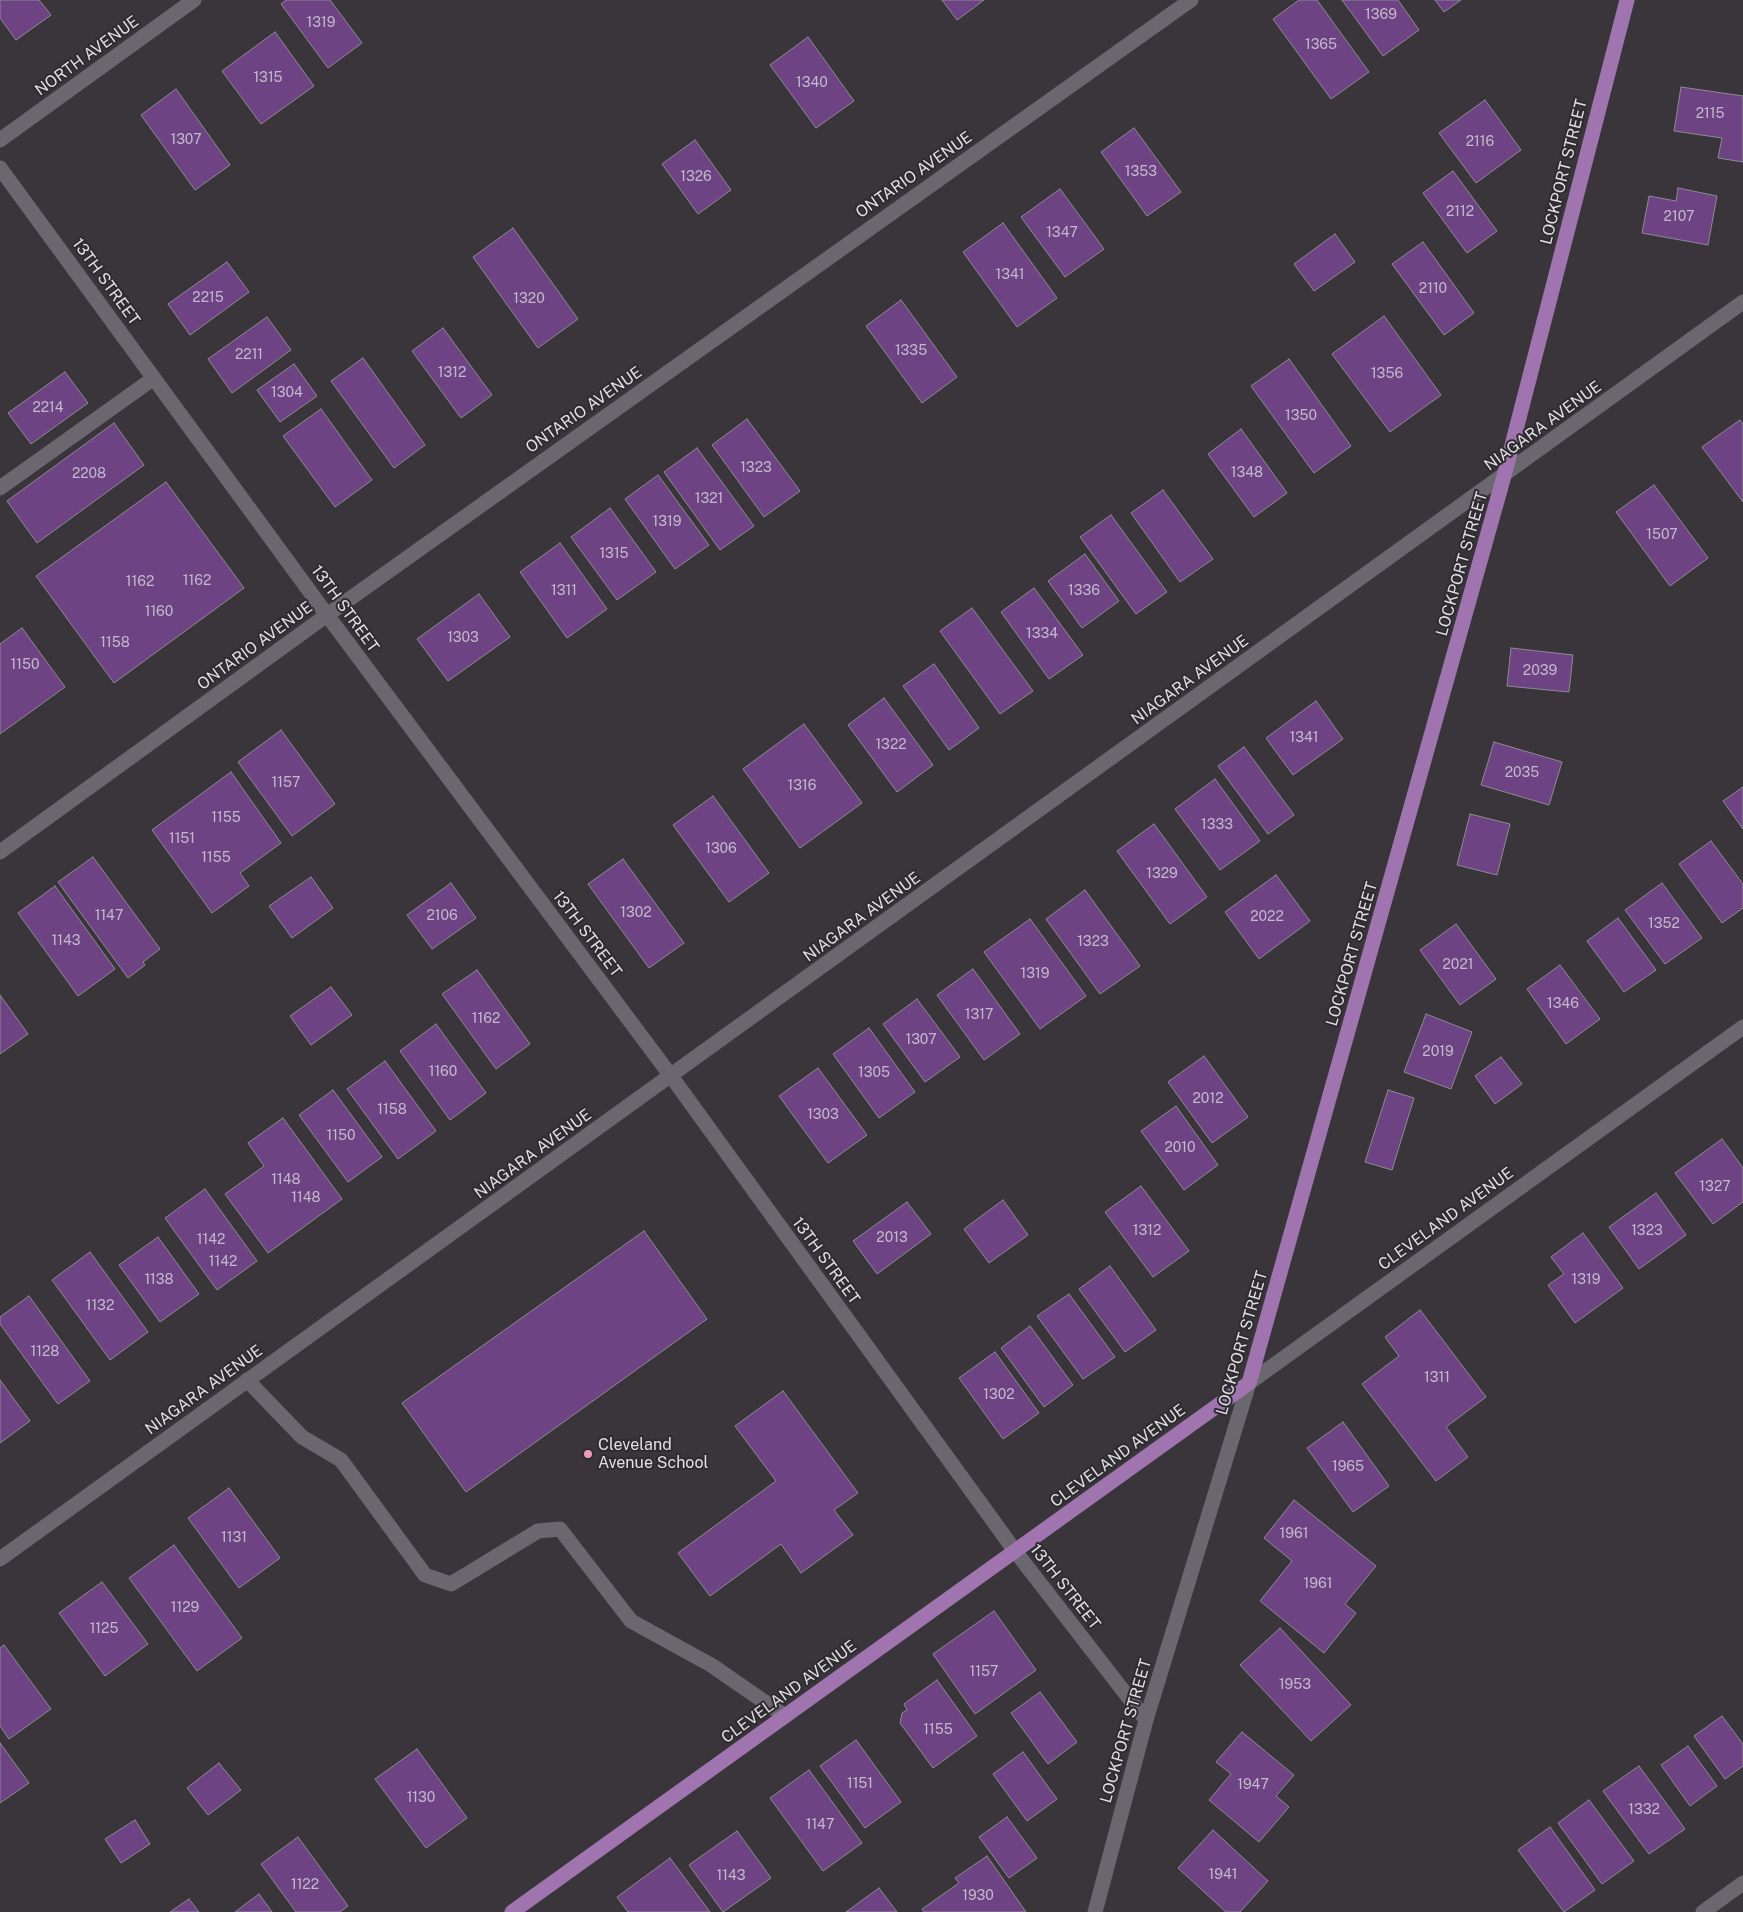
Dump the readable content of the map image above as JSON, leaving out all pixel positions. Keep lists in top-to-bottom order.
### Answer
{
  "streets": {
    "main road": ["LOCKPORT STREET", "CLEVELAND AVENUE"],
    "street": [
      "NORTH AVENUE",
      "ONTARIO AVENUE",
      "13TH STREET",
      "NIAGARA AVENUE"
    ]
  },
  "crossings": [
    ["LOCKPORT STREET", "13TH STREET"],
    ["LOCKPORT STREET", "NIAGARA AVENUE"],
    ["LOCKPORT STREET", "CLEVELAND AVENUE"],
    ["ONTARIO AVENUE", "13TH STREET"],
    ["13TH STREET", "NIAGARA AVENUE"],
    ["13TH STREET", "CLEVELAND AVENUE"]
  ],
  "places": ["Cleveland Avenue School"],
  "house_numbers": [
    "1369",
    "1319",
    "1365",
    "1315",
    "1340",
    "2115",
    "1307",
    "2116",
    "1353",
    "1326",
    "2112",
    "2107",
    "1347",
    "1341",
    "2110",
    "2215",
    "1320",
    "1335",
    "2211",
    "1312",
    "1356",
    "1304",
    "2214",
    "1350",
    "1323",
    "1348",
    "2208",
    "1321",
    "1319",
    "1507",
    "1315",
    "1162",
    "1162",
    "1311",
    "1336",
    "1160",
    "1334",
    "1303",
    "1158",
    "1150",
    "2039",
    "1341",
    "1322",
    "2035",
    "1157",
    "1316",
    "1155",
    "1333",
    "1151",
    "1306",
    "1155",
    "1329",
    "1302",
    "1147",
    "2106",
    "2022",
    "1352",
    "1143",
    "1323",
    "2021",
    "1319",
    "1346",
    "1317",
    "1162",
    "1307",
    "2019",
    "1160",
    "1305",
    "2012",
    "1158",
    "1303",
    "1150",
    "2010",
    "1148",
    "1327",
    "1148",
    "1312",
    "1323",
    "2013",
    "1142",
    "1142",
    "1138",
    "1319",
    "1132",
    "1128",
    "1311",
    "1302",
    "1965",
    "1961",
    "1131",
    "1961",
    "1129",
    "1125",
    "1157",
    "1953",
    "1155",
    "1151",
    "1947",
    "1130",
    "1332",
    "1147",
    "1941",
    "1143",
    "1122",
    "1930"
  ]
}
